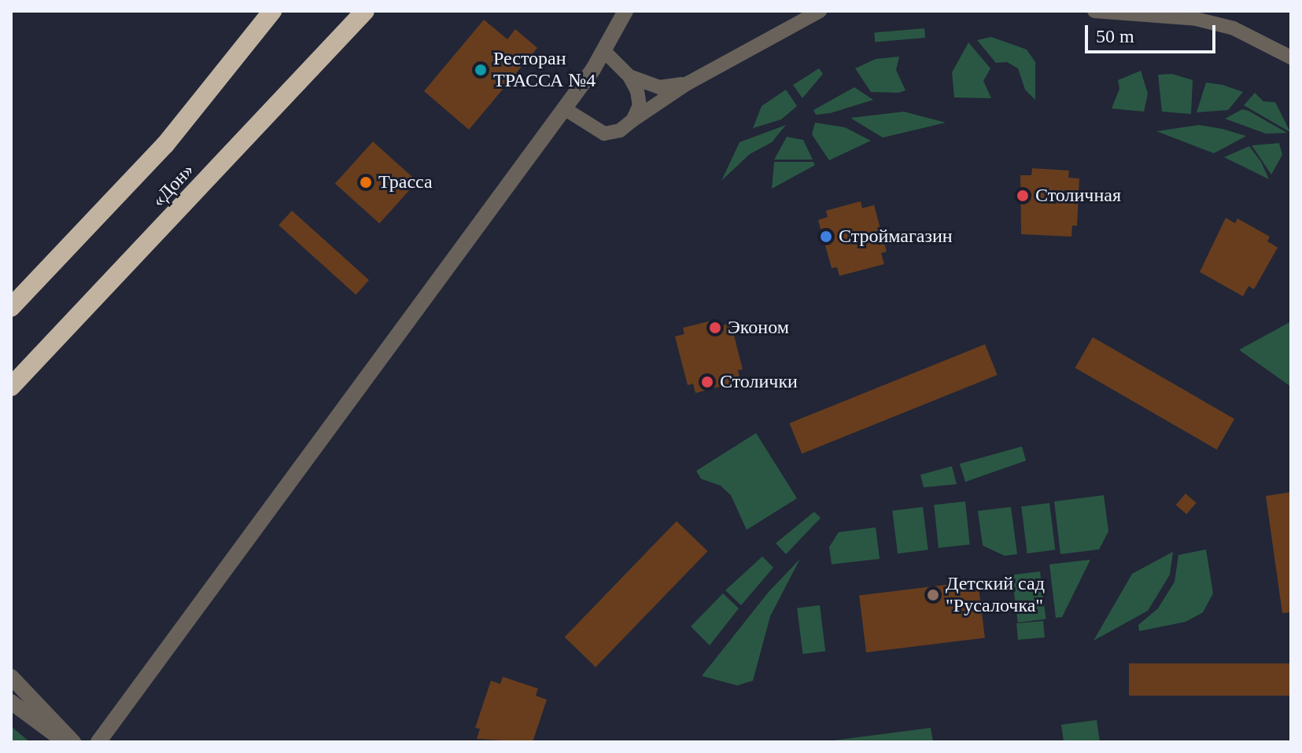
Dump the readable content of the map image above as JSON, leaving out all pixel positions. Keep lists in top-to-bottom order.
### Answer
{
  "streets": {
    "highway": ["«Дон»"]
  },
  "places": [
    "Ресторан ТРАССА №4",
    "Трасса",
    "Столичная",
    "Строймагазин",
    "Эконом",
    "Столички",
    "Детский сад \"Русалочка\""
  ],
  "scale_bar": "50 m"
}
